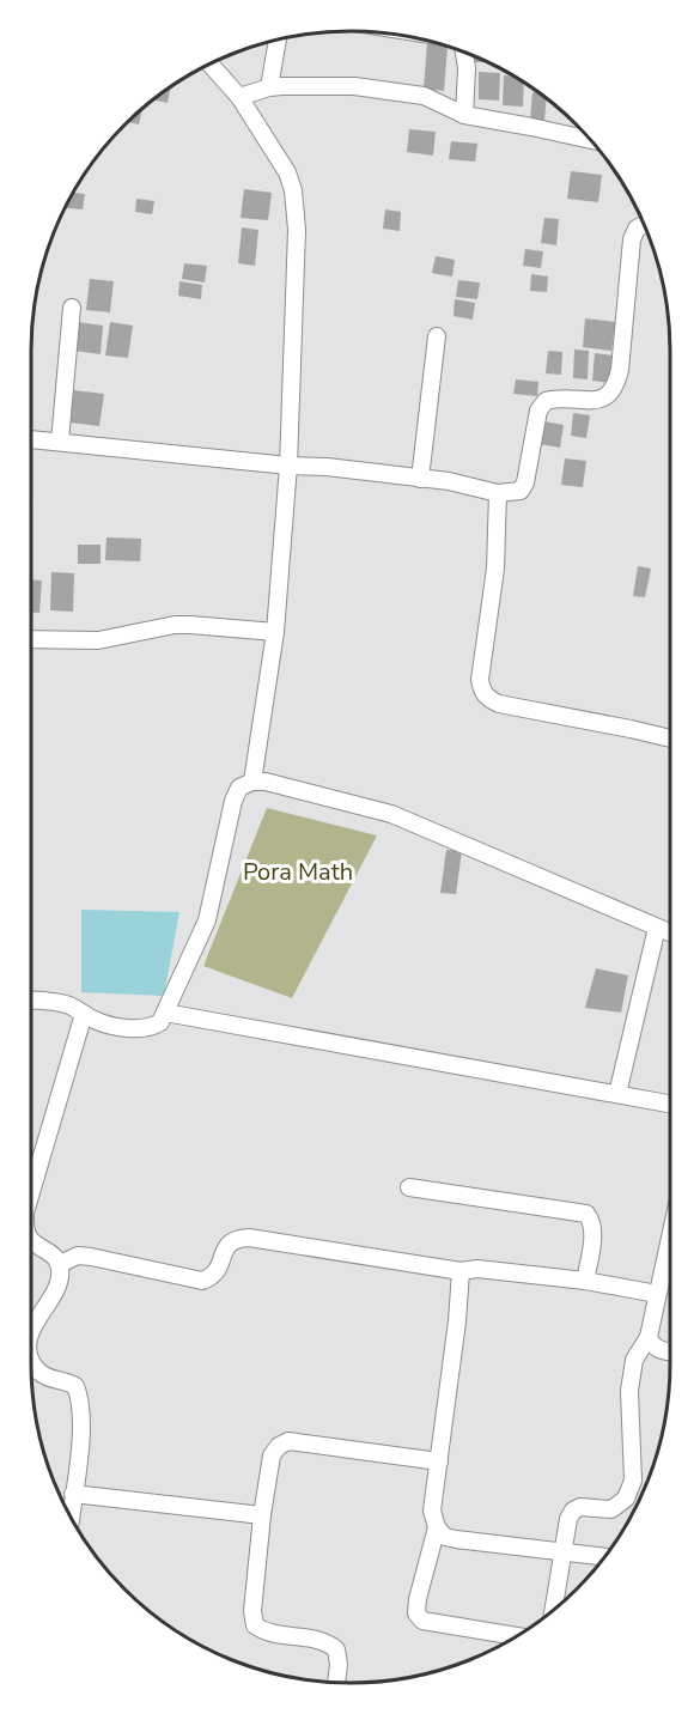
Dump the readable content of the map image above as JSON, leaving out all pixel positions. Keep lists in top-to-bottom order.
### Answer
{
  "parks": ["Pora Math"]
}
